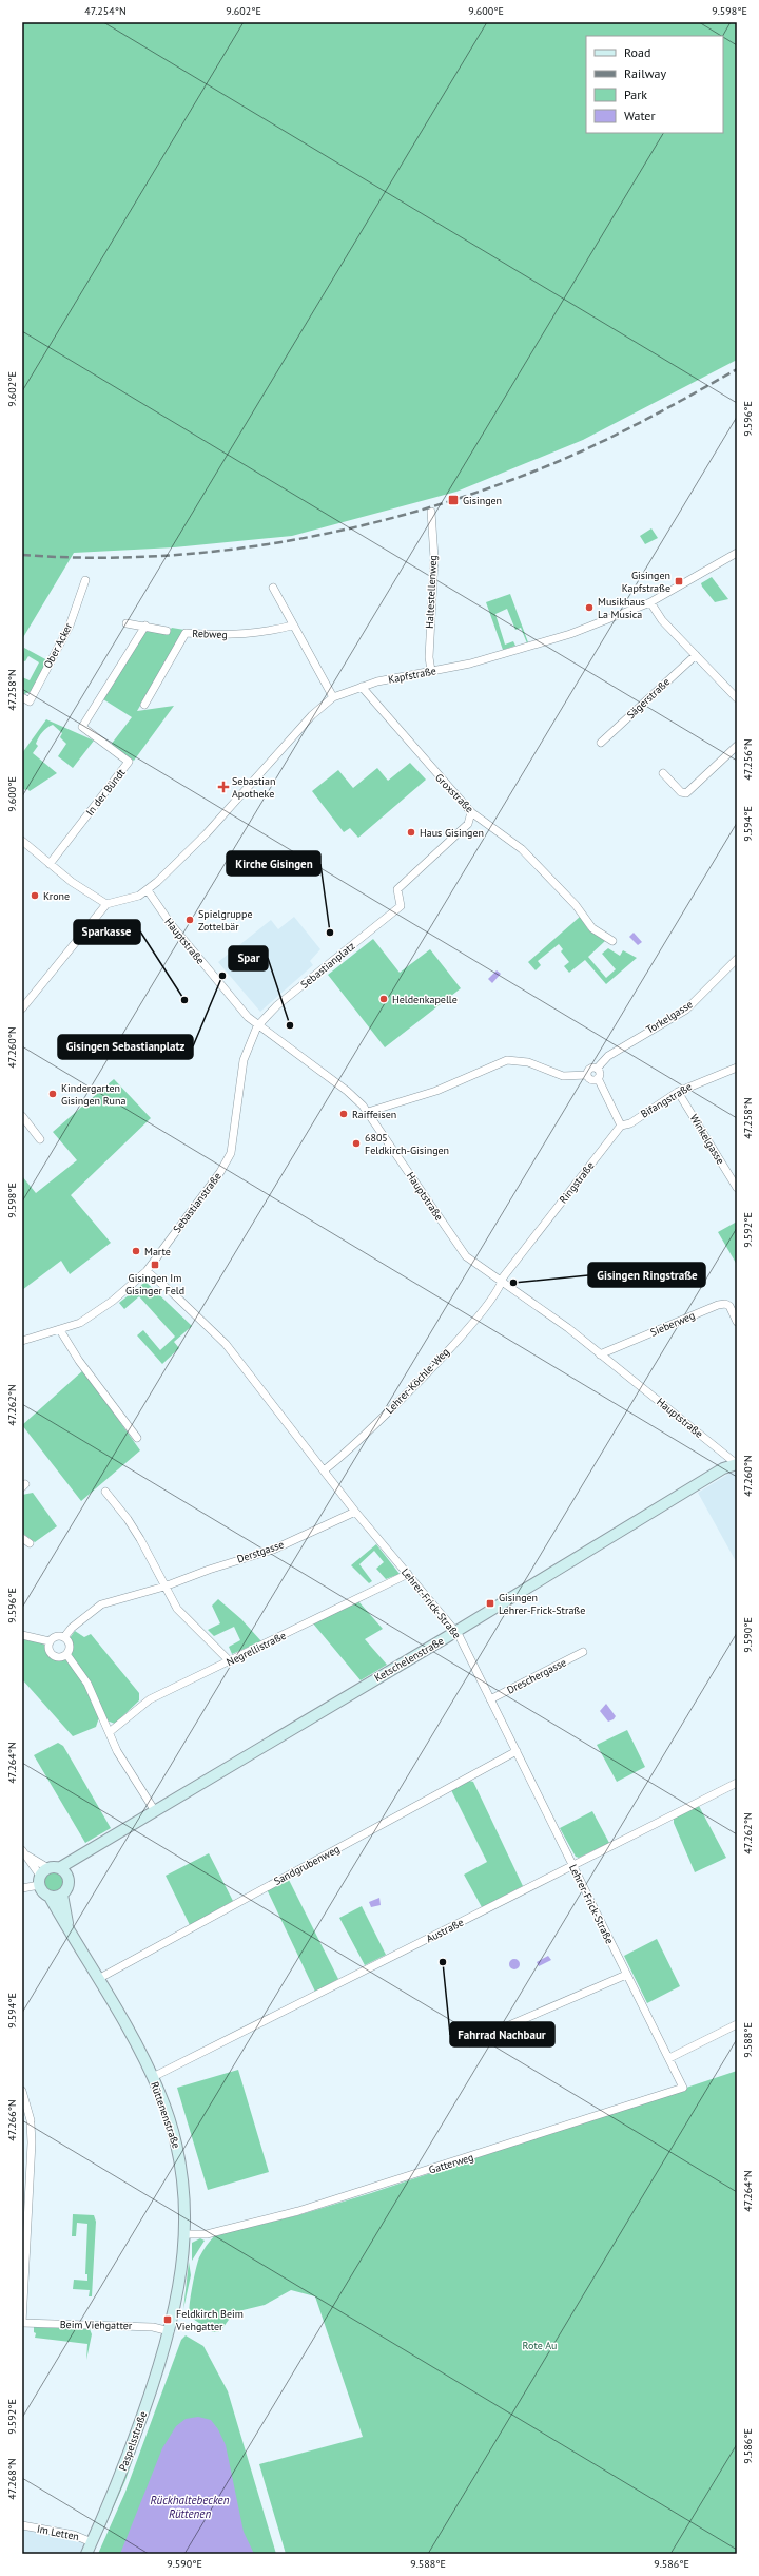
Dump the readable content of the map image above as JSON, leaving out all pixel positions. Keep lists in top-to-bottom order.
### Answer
{
  "streets": {
    "main road": ["Ketschelenstraße", "Rüttenenstraße", "Paspelsstraße"],
    "street": [
      "Haltestellenweg",
      "Rebweg",
      "Ober Acker",
      "Kapfstraße",
      "Sägerstraße",
      "In der Bündt",
      "Groxstraße",
      "Hauptstraße",
      "Sebastianplatz",
      "Torkelgasse",
      "Bifangstraße",
      "Winkelgasse",
      "Ringstraße",
      "Sebastianstraße",
      "Sieberweg",
      "Lehrer-Köchle-Weg",
      "Derstgasse",
      "Lehrer-Frick-Straße",
      "Negrellistraße",
      "Dreschergasse",
      "Sandgrubenweg",
      "Austraße",
      "Gatterweg",
      "Beim Viehgatter",
      "Im Letten"
    ]
  },
  "crossings": [
    ["Haltestellenweg", "Kapfstraße"],
    ["Kapfstraße", "Groxstraße"],
    ["Kapfstraße", "Hauptstraße"],
    ["Groxstraße", "Sebastianplatz"],
    ["Hauptstraße", "Sebastianplatz"],
    ["Hauptstraße", "Ringstraße"],
    ["Hauptstraße", "Sebastianstraße"],
    ["Hauptstraße", "Sieberweg"],
    ["Hauptstraße", "Lehrer-Köchle-Weg"],
    ["Hauptstraße", "Ketschelenstraße"],
    ["Sebastianplatz", "Sebastianstraße"],
    ["Bifangstraße", "Winkelgasse"],
    ["Bifangstraße", "Ringstraße"],
    ["Ringstraße", "Lehrer-Köchle-Weg"],
    ["Sebastianstraße", "Lehrer-Frick-Straße"],
    ["Lehrer-Köchle-Weg", "Lehrer-Frick-Straße"],
    ["Derstgasse", "Lehrer-Frick-Straße"],
    ["Lehrer-Frick-Straße", "Negrellistraße"],
    ["Lehrer-Frick-Straße", "Ketschelenstraße"],
    ["Lehrer-Frick-Straße", "Dreschergasse"],
    ["Lehrer-Frick-Straße", "Sandgrubenweg"],
    ["Lehrer-Frick-Straße", "Austraße"],
    ["Lehrer-Frick-Straße", "Gatterweg"],
    ["Ketschelenstraße", "Rüttenenstraße"],
    ["Sandgrubenweg", "Rüttenenstraße"],
    ["Austraße", "Rüttenenstraße"],
    ["Rüttenenstraße", "Gatterweg"],
    ["Rüttenenstraße", "Beim Viehgatter"],
    ["Rüttenenstraße", "Paspelsstraße"],
    ["Beim Viehgatter", "Paspelsstraße"],
    ["Paspelsstraße", "Im Letten"]
  ],
  "water": ["Rückhaltebecken Rüttenen"],
  "parks": ["Rote Au"],
  "places": {
    "transit": [
      "Gisingen",
      "Gisingen Kapfstraße",
      "Gisingen Im Gisinger Feld",
      "Gisingen Lehrer-Frick-Straße",
      "Feldkirch Beim Viehgatter"
    ],
    "other": [
      "Musikhaus La Musica",
      "Haus Gisingen",
      "Krone",
      "Spielgruppe Zottelbär",
      "Kirche Gisingen",
      "Gisingen Sebastianplatz",
      "Heldenkapelle",
      "Sparkasse",
      "Spar",
      "Kindergarten Gisingen Runa",
      "Raiffeisen",
      "6805 Feldkirch-Gisingen",
      "Marte",
      "Gisingen Ringstraße",
      "Fahrrad Nachbaur"
    ],
    "health": ["Sebastian Apotheke"]
  },
  "legend": [
    "Road",
    "Railway",
    "Park",
    "Water"
  ],
  "coordinates": [
    "47.254°N",
    "9.602°E",
    "9.600°E",
    "9.598°E",
    "9.596°E",
    "47.258°N",
    "47.256°N",
    "9.594°E",
    "47.260°N",
    "9.592°E",
    "47.262°N",
    "9.590°E",
    "47.264°N",
    "9.588°E",
    "47.266°N",
    "9.586°E",
    "47.268°N"
  ]
}
